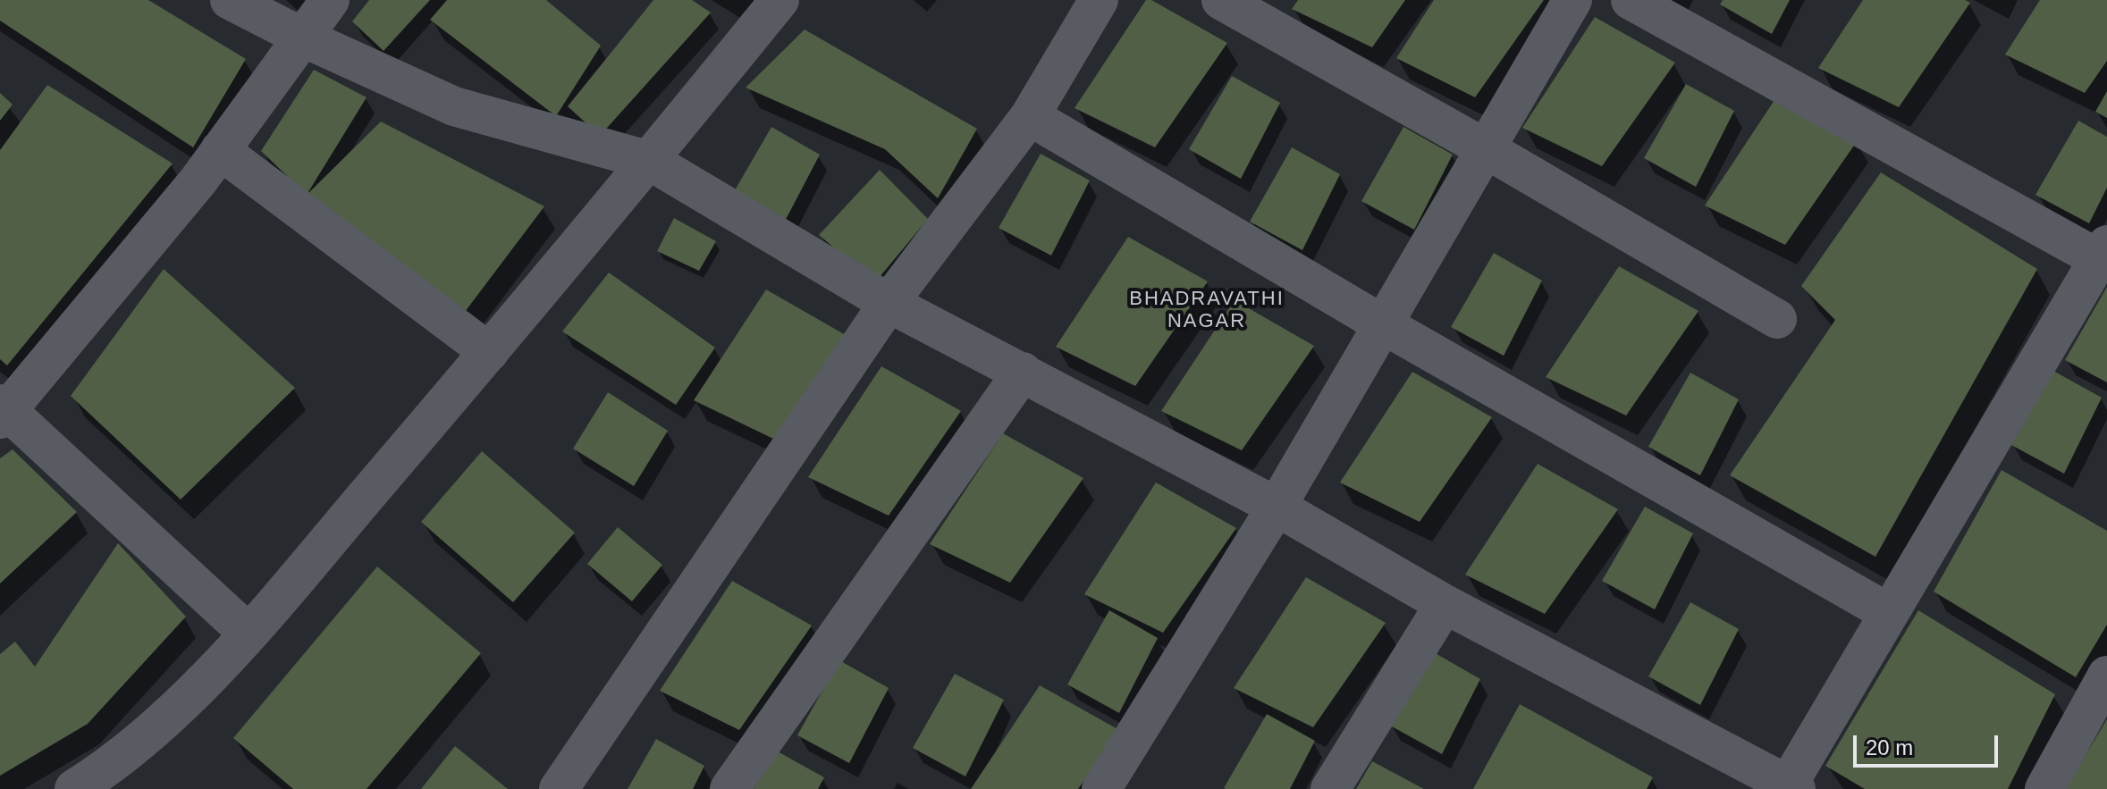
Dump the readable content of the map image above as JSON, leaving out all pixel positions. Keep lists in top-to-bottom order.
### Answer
{
  "districts": ["BHADRAVATHI NAGAR"],
  "scale_bar": "20 m"
}
